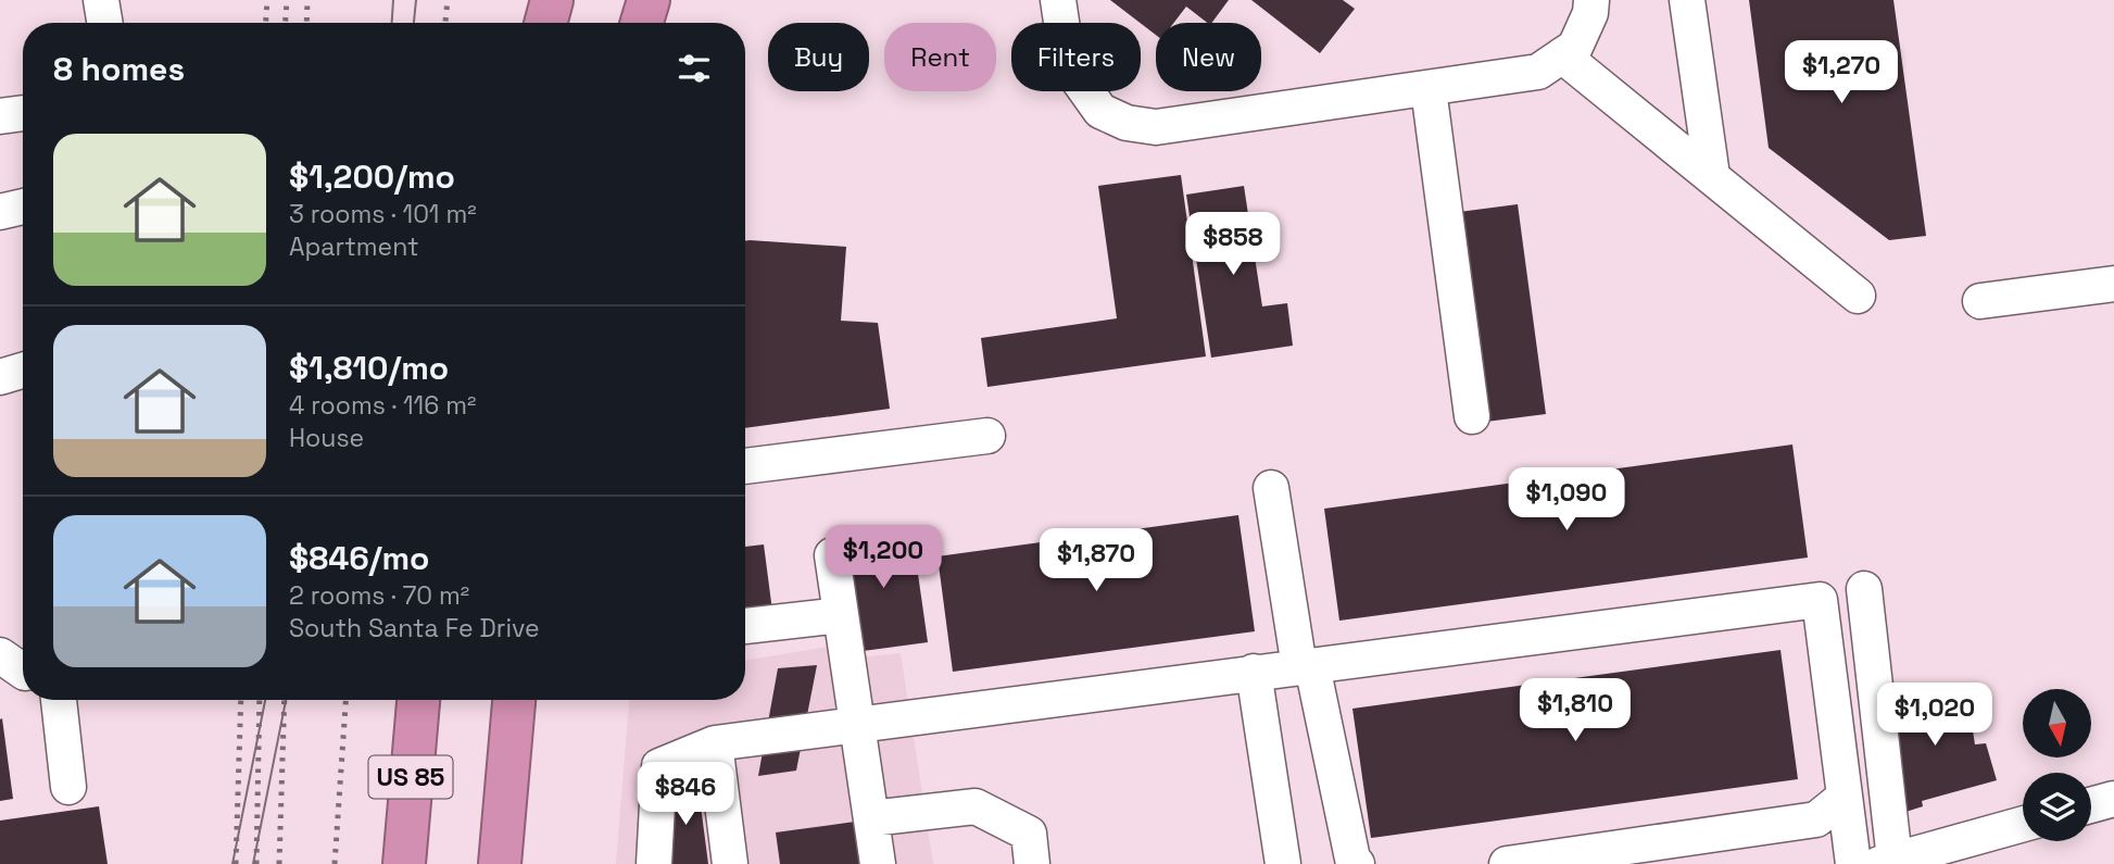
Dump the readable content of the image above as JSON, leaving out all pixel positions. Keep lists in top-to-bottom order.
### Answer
{
  "streets": {
    "highway": ["US 85"]
  },
  "north": "bottom",
  "page": {
    "chip": [
      "Buy",
      "Rent",
      "Filters",
      "New"
    ],
    "heading": "8 homes",
    "price": [
      "$1,270",
      "$858",
      "$1,090",
      "$1,200",
      "$1,870",
      "$1,810",
      "$1,020",
      "$846"
    ],
    "list": [
      {
        "name": "$1,200/mo",
        "note": "3 rooms · 101 m² · Apartment"
      },
      {
        "name": "$1,810/mo",
        "note": "4 rooms · 116 m² · House"
      },
      {
        "name": "$846/mo",
        "note": "2 rooms · 70 m² · South Santa Fe Drive"
      }
    ]
  }
}
